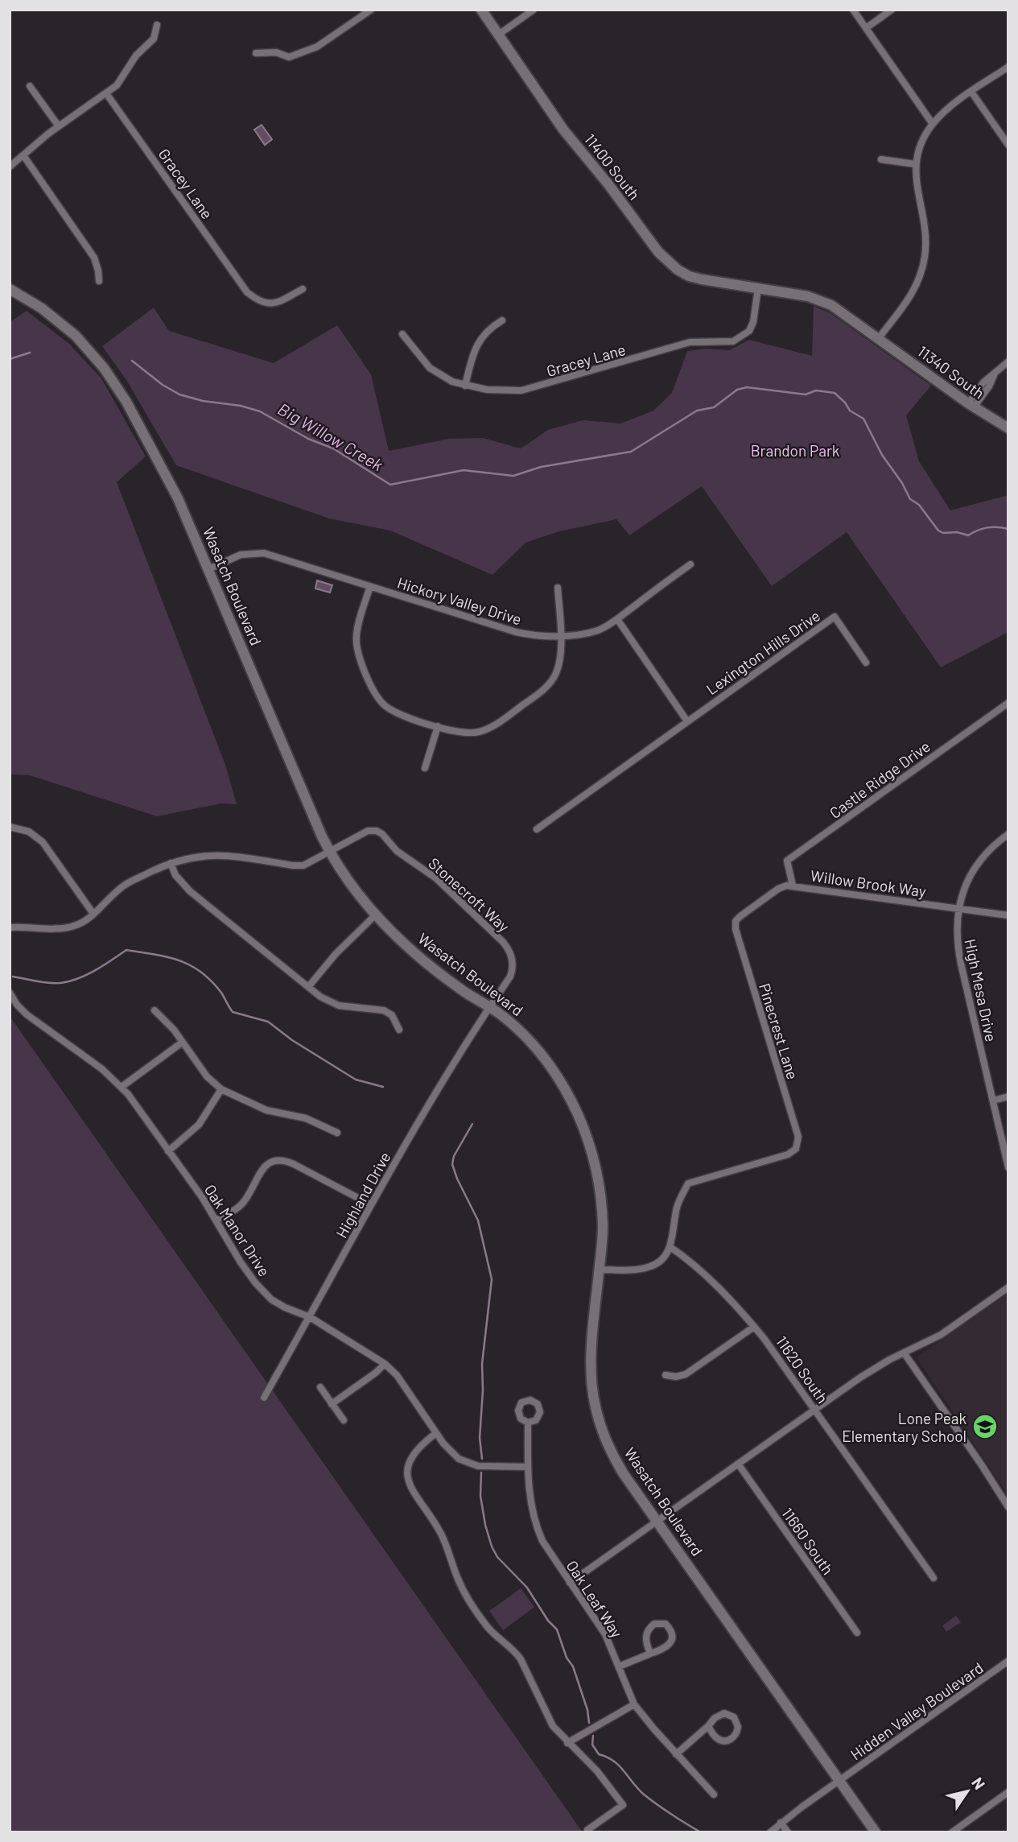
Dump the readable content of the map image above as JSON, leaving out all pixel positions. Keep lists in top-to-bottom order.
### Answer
{
  "streets": {
    "main road": ["11400 South", "11340 South", "Wasatch Boulevard"],
    "street": [
      "Gracey Lane",
      "Hickory Valley Drive",
      "Lexington Hills Drive",
      "Castle Ridge Drive",
      "Willow Brook Way",
      "Stonecroft Way",
      "High Mesa Drive",
      "Pinecrest Lane",
      "Highland Drive",
      "Oak Manor Drive",
      "11620 South",
      "11660 South",
      "Oak Leaf Way",
      "Hidden Valley Boulevard"
    ]
  },
  "crossings": [
    ["11400 South", "Gracey Lane"],
    ["11400 South", "11340 South"],
    ["Wasatch Boulevard", "Hickory Valley Drive"],
    ["Wasatch Boulevard", "Stonecroft Way"],
    ["Wasatch Boulevard", "Highland Drive"],
    ["Wasatch Boulevard", "Hidden Valley Boulevard"],
    ["Castle Ridge Drive", "Willow Brook Way"],
    ["Willow Brook Way", "High Mesa Drive"],
    ["Willow Brook Way", "Pinecrest Lane"],
    ["Stonecroft Way", "Highland Drive"],
    ["Pinecrest Lane", "11620 South"],
    ["Highland Drive", "Oak Manor Drive"],
    ["Oak Manor Drive", "Oak Leaf Way"]
  ],
  "water": ["Big Willow Creek"],
  "parks": ["Brandon Park"],
  "places": {
    "school or university": ["Lone Peak Elementary School"]
  },
  "north": "top right"
}
